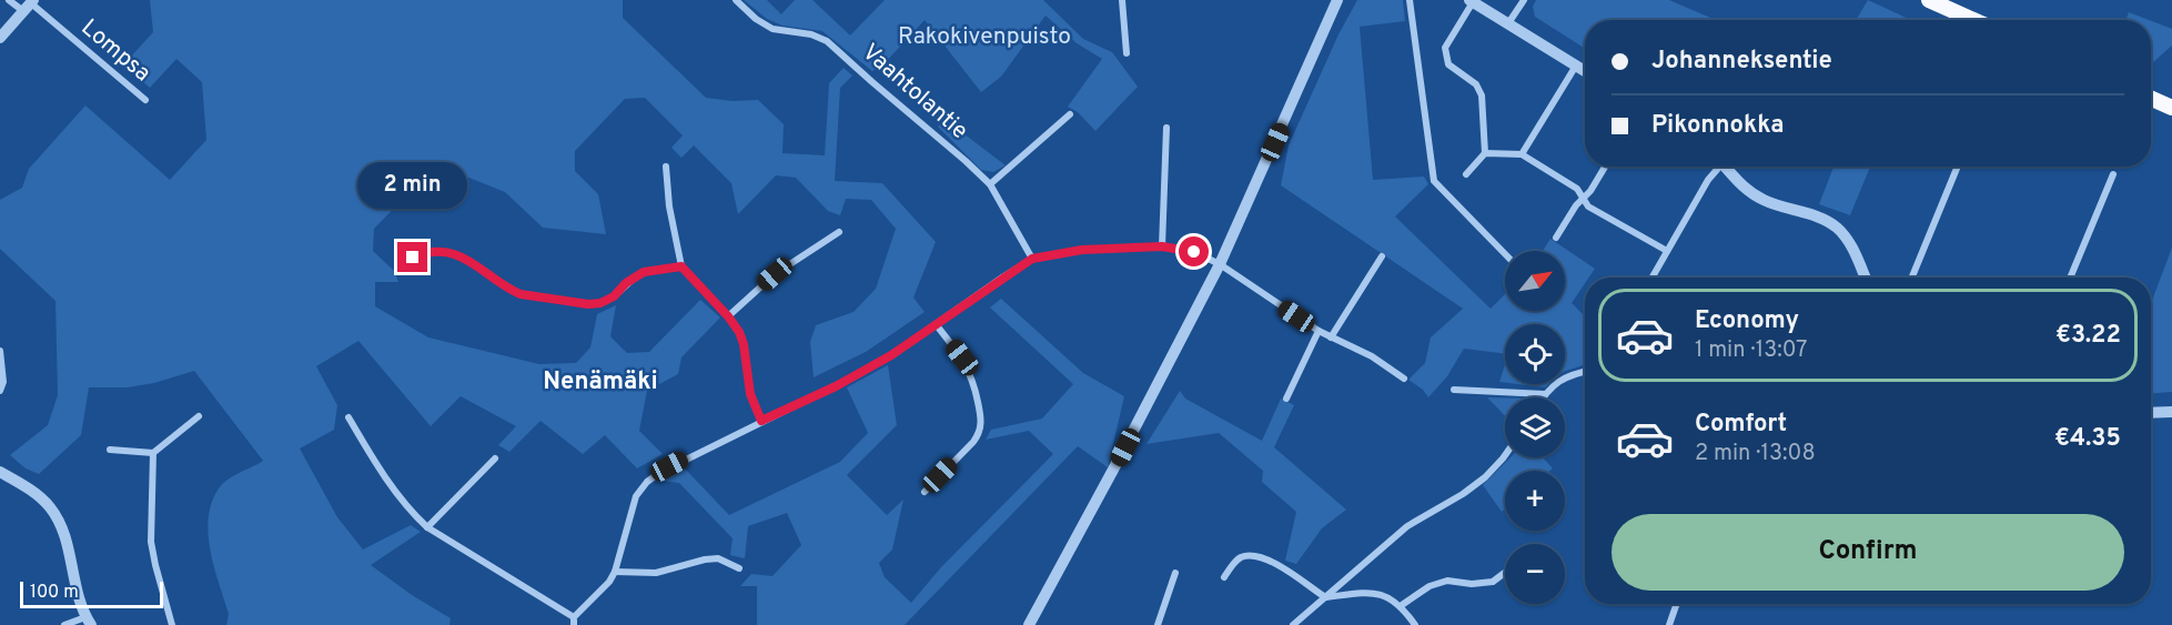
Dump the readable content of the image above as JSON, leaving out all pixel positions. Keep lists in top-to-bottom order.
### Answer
{
  "streets": {
    "street": ["Lompsa", "Vaahtolantie"]
  },
  "districts": ["Nenämäki"],
  "parks": ["Rakokivenpuisto"],
  "scale_bar": "100 m",
  "north": "top right",
  "page": {
    "banner": ["Johanneksentie", "Pikonnokka"],
    "bubble": "2 min",
    "map_buttons": ["+", "−"],
    "list": [
      {
        "name": "Economy",
        "note": "1 min · 13:07",
        "value": "€3.22"
      },
      {
        "name": "Comfort",
        "note": "2 min · 13:08",
        "value": "€4.35"
      }
    ],
    "buttons": "Confirm",
    "scale": "100 m"
  }
}
